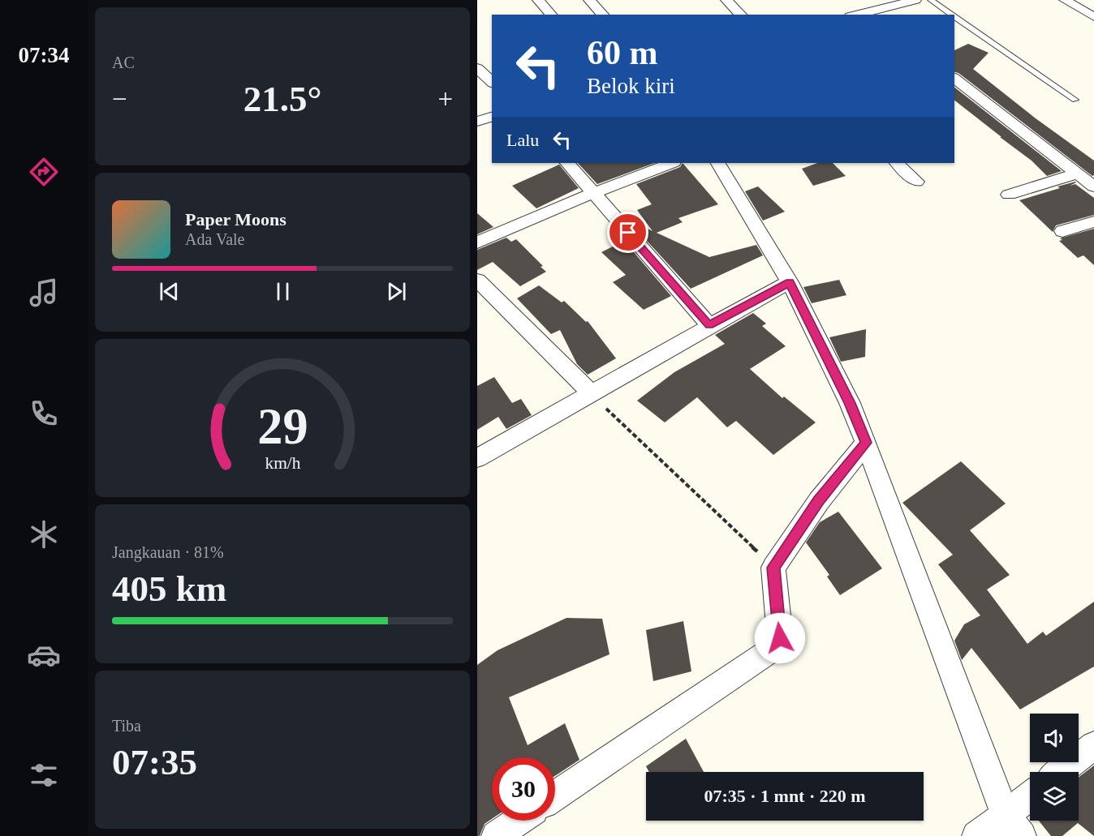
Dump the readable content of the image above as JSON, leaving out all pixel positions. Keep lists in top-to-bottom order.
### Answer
{
  "page": {
    "tabs": "07:34",
    "tile": [
      "AC",
      ["Jangkauan · 81%", "405 km"],
      ["Tiba", "07:35"]
    ],
    "turn": ["60 m", "Belok kiri"],
    "heat": ["−", "21.5°", "+"],
    "then": "Lalu",
    "song": ["Paper Moons", "Ada Vale"],
    "limit": "30",
    "trip": "07:35 · 1 mnt · 220 m",
    "gauge": ["29", "km/h"]
  }
}
